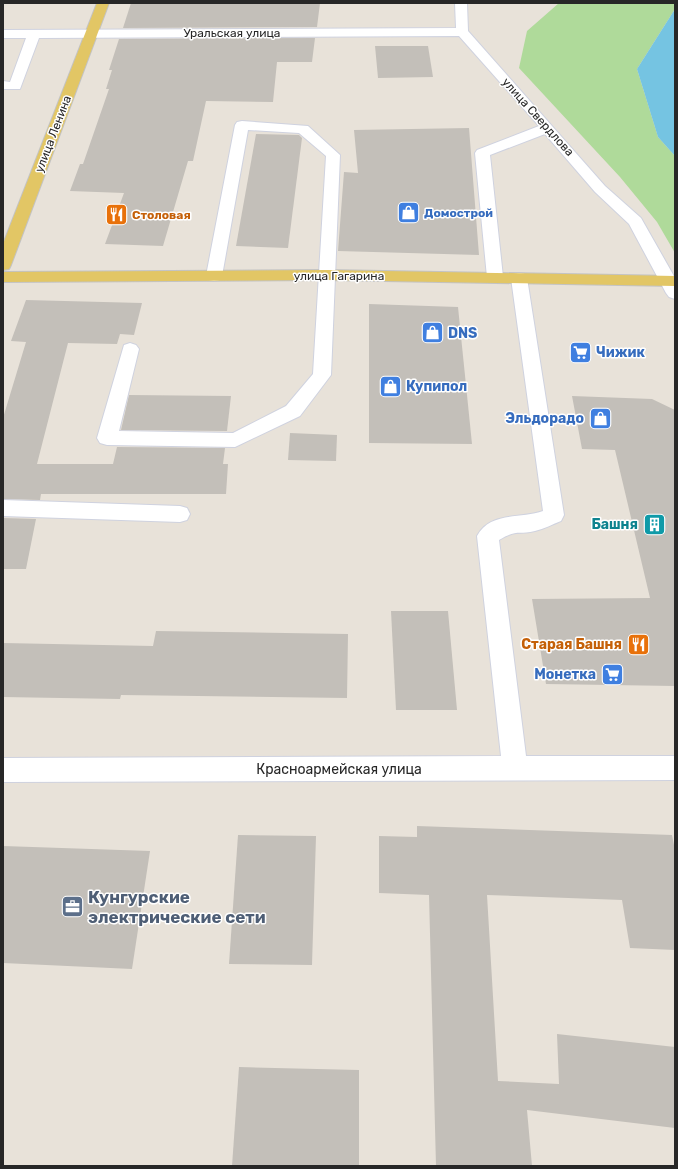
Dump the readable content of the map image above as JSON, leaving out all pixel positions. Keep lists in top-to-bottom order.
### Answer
{
  "streets": {
    "main road": ["улица Ленина", "улица Гагарина"],
    "street": ["Уральская улица", "улица Свердлова", "Красноармейская улица"]
  },
  "crossings": [
    ["Уральская улица", "улица Свердлова"],
    ["Уральская улица", "улица Ленина"],
    ["улица Свердлова", "улица Гагарина"]
  ],
  "places": {
    "shop": [
      "Домострой",
      "DNS",
      "Купипол",
      "Эльдорадо"
    ],
    "restaurant": ["Столовая", "Старая Башня"],
    "supermarket": ["Чижик", "Монетка"],
    "building": ["Башня"],
    "office": ["Кунгурские электрические сети"]
  }
}
